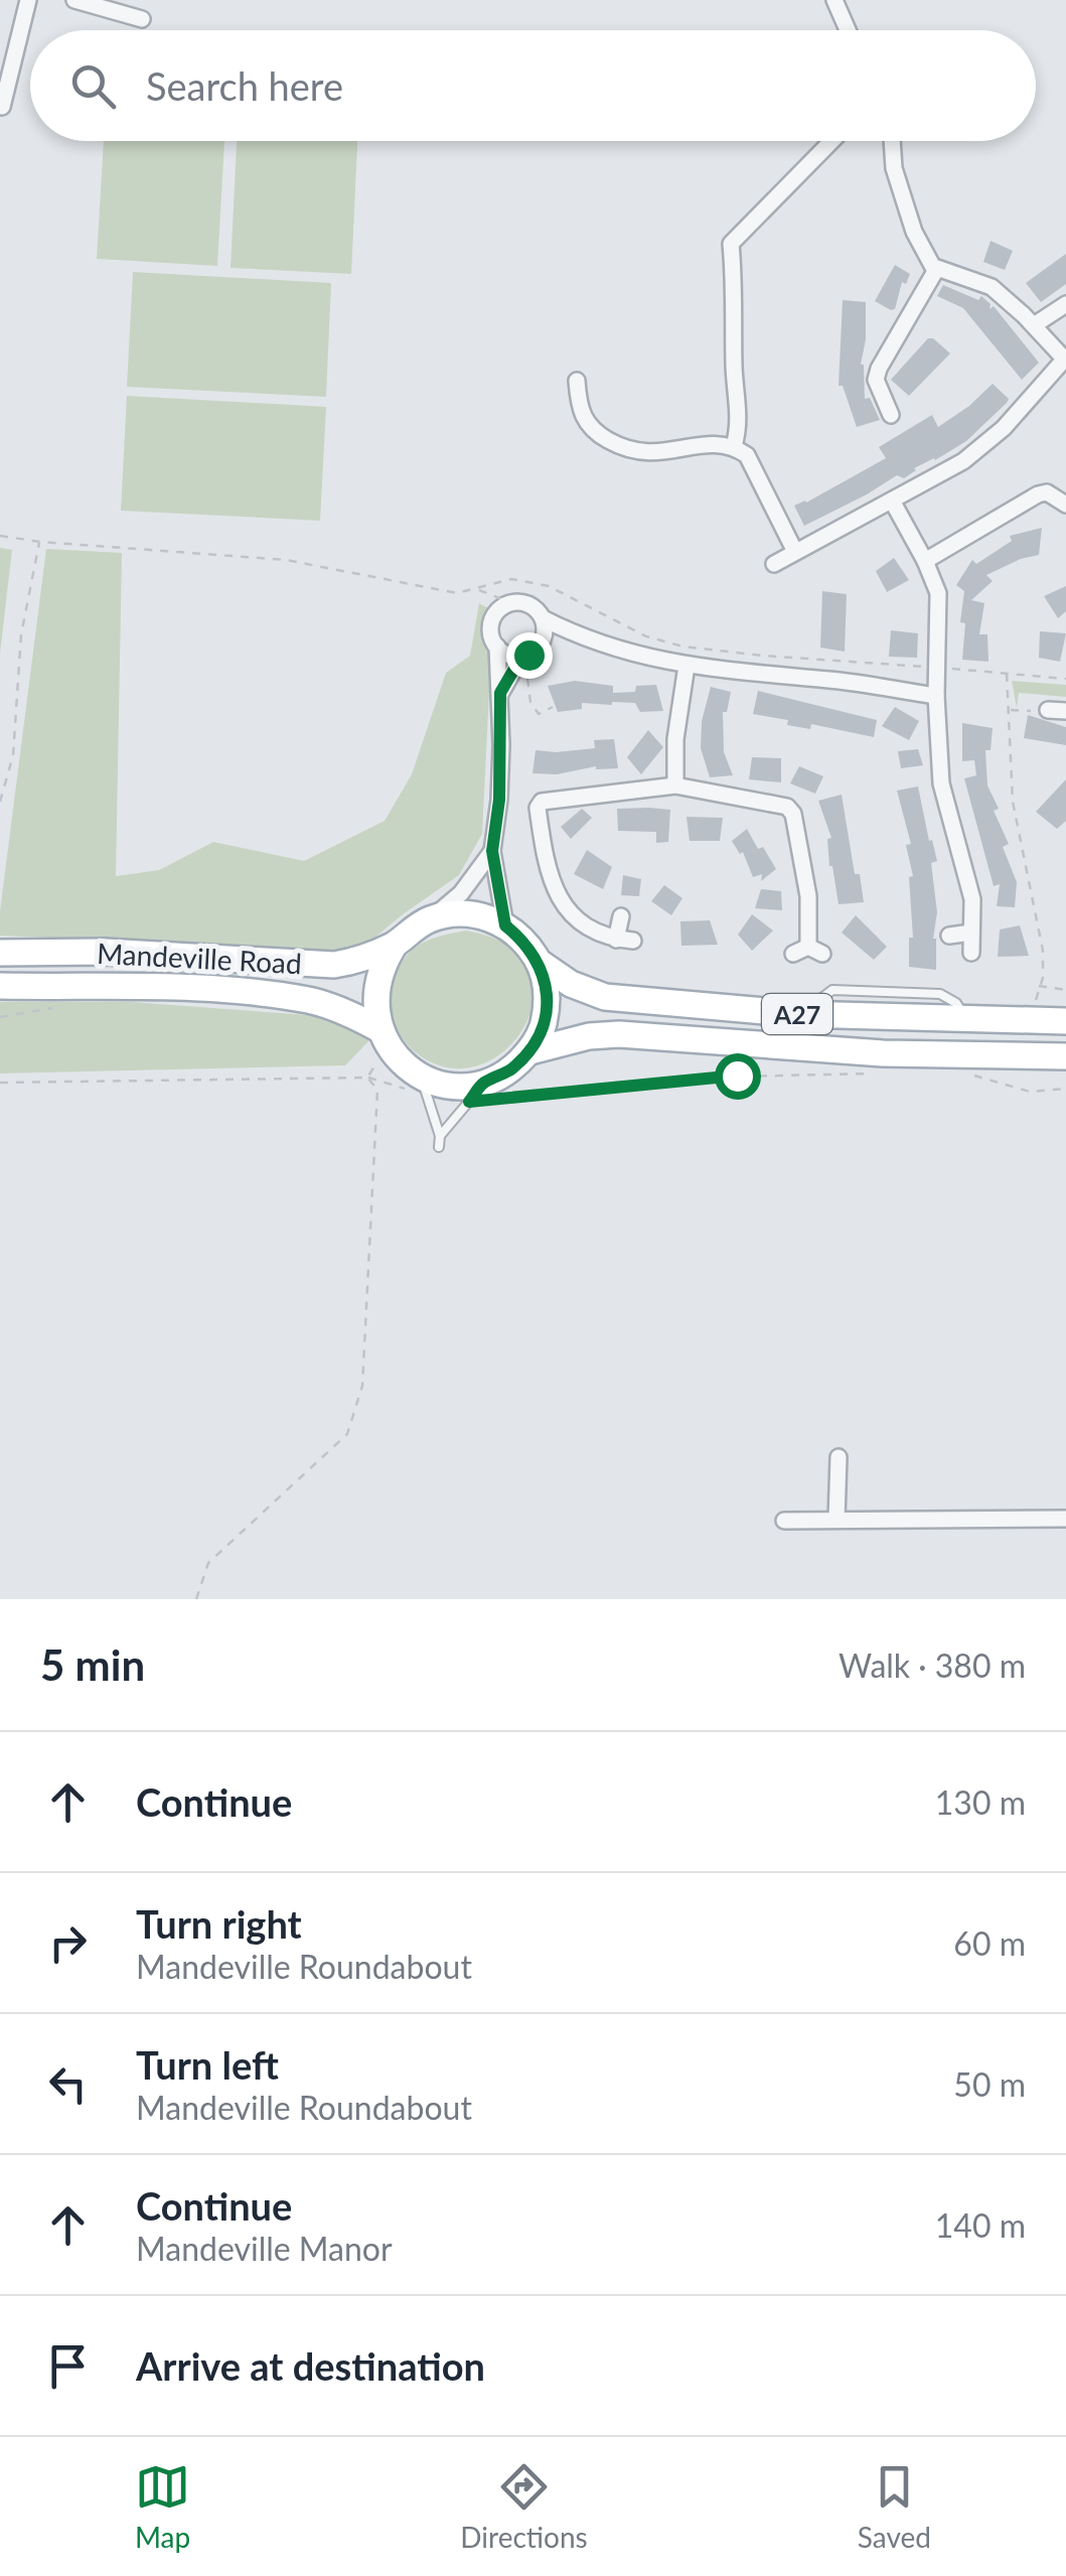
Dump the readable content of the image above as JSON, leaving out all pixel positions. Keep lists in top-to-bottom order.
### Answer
{
  "streets": {
    "main road": ["Mandeville Road", "A27"]
  },
  "crossings": [
    ["Mandeville Road", "A27"]
  ],
  "page": {
    "search": "Search here",
    "heading": ["5 min", "Walk · 380 m"],
    "list": [
      ["Continue", "130 m"],
      ["Turn right", "Mandeville Roundabout", "60 m"],
      ["Turn left", "Mandeville Roundabout", "50 m"],
      ["Continue", "Mandeville Manor", "140 m"],
      "Arrive at destination"
    ],
    "nav": ["Map", "Directions", "Saved"]
  }
}
